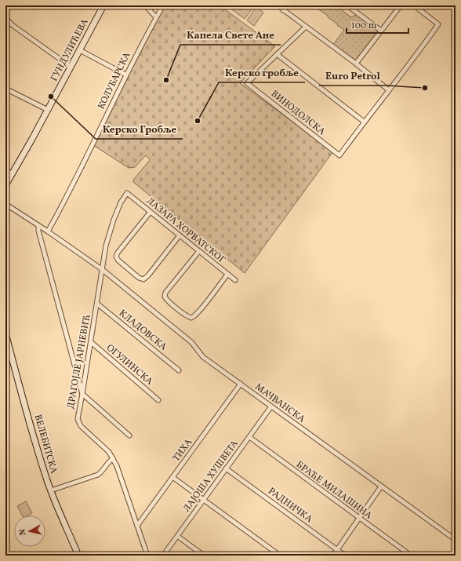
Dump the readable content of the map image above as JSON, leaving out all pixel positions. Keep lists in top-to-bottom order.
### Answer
{
  "streets": {
    "street": [
      "ГУНДУЛИЋЕВА",
      "КОЛУБАРСКА",
      "ВИНОДОЛСКА",
      "ЛАЗАРА ХОРВАТСКОГ",
      "КЛАДОВСКА",
      "ДРАГОЈЛЕ ЈАРНЕВИЋ",
      "ОГУЛИНСКА",
      "МАЧВАНСКА",
      "ВЕЛЕБИТСКА",
      "ТИХА",
      "ЛАЈОША ХУШВЕТА",
      "БРАЋЕ МИЛАШИНА",
      "РАДНИЧКА"
    ]
  },
  "crossings": [
    ["КОЛУБАРСКА", "МАЧВАНСКА"],
    ["ЛАЗАРА ХОРВАТСКОГ", "ДРАГОЈЛЕ ЈАРНЕВИЋ"],
    ["КЛАДОВСКА", "ДРАГОЈЛЕ ЈАРНЕВИЋ"],
    ["ДРАГОЈЛЕ ЈАРНЕВИЋ", "ОГУЛИНСКА"],
    ["ДРАГОЈЛЕ ЈАРНЕВИЋ", "МАЧВАНСКА"],
    ["ДРАГОЈЛЕ ЈАРНЕВИЋ", "ТИХА"],
    ["МАЧВАНСКА", "ТИХА"],
    ["МАЧВАНСКА", "ЛАЈОША ХУШВЕТА"],
    ["ЛАЈОША ХУШВЕТА", "БРАЋЕ МИЛАШИНА"],
    ["ЛАЈОША ХУШВЕТА", "РАДНИЧКА"]
  ],
  "places": [
    "Капела Свете Ане",
    "Euro Petrol",
    "Керско Гробље",
    "Керско гробље"
  ],
  "scale_bar": "100 m",
  "north": "left"
}
